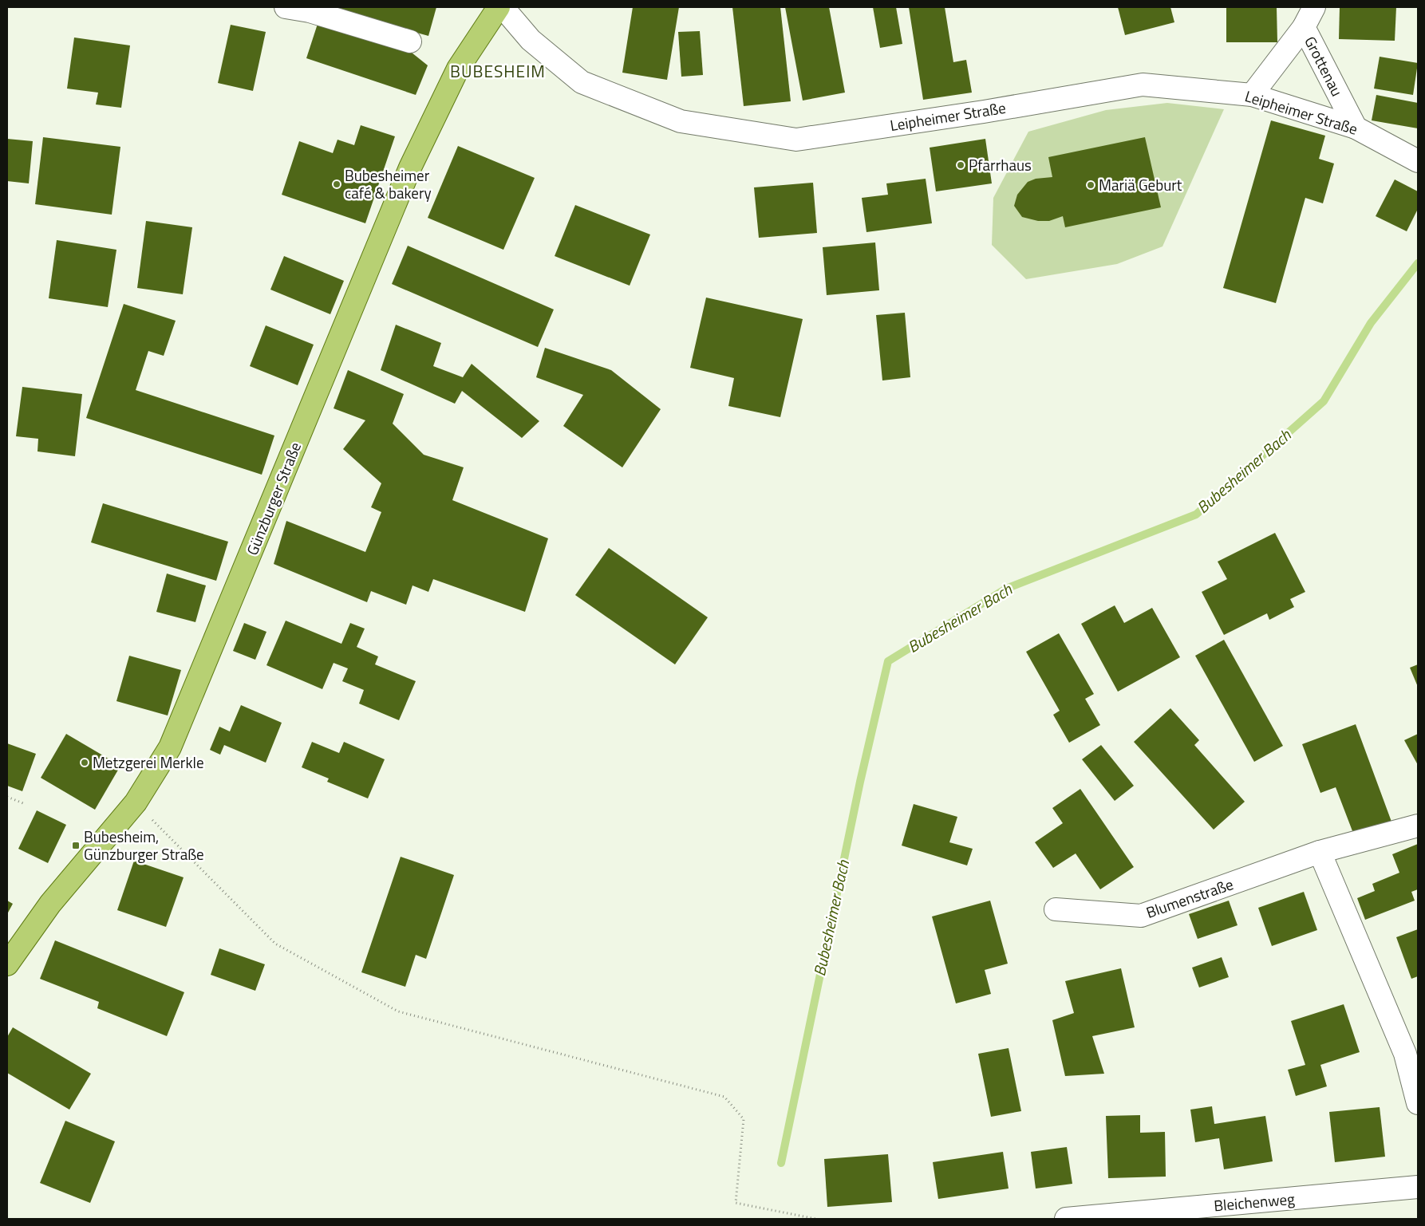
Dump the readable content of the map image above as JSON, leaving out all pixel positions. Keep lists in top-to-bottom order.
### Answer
{
  "streets": {
    "main road": ["Günzburger Straße"],
    "street": [
      "Grottenau",
      "Leipheimer Straße",
      "Blumenstraße",
      "Bleichenweg"
    ]
  },
  "crossings": [
    ["Grottenau", "Leipheimer Straße"]
  ],
  "districts": ["BUBESHEIM"],
  "water": ["Bubesheimer Bach"],
  "places": {
    "other": [
      "Pfarrhaus",
      "Bubesheimer café & bakery",
      "Mariä Geburt",
      "Metzgerei Merkle"
    ],
    "transit": ["Bubesheim, Günzburger Straße"]
  }
}
